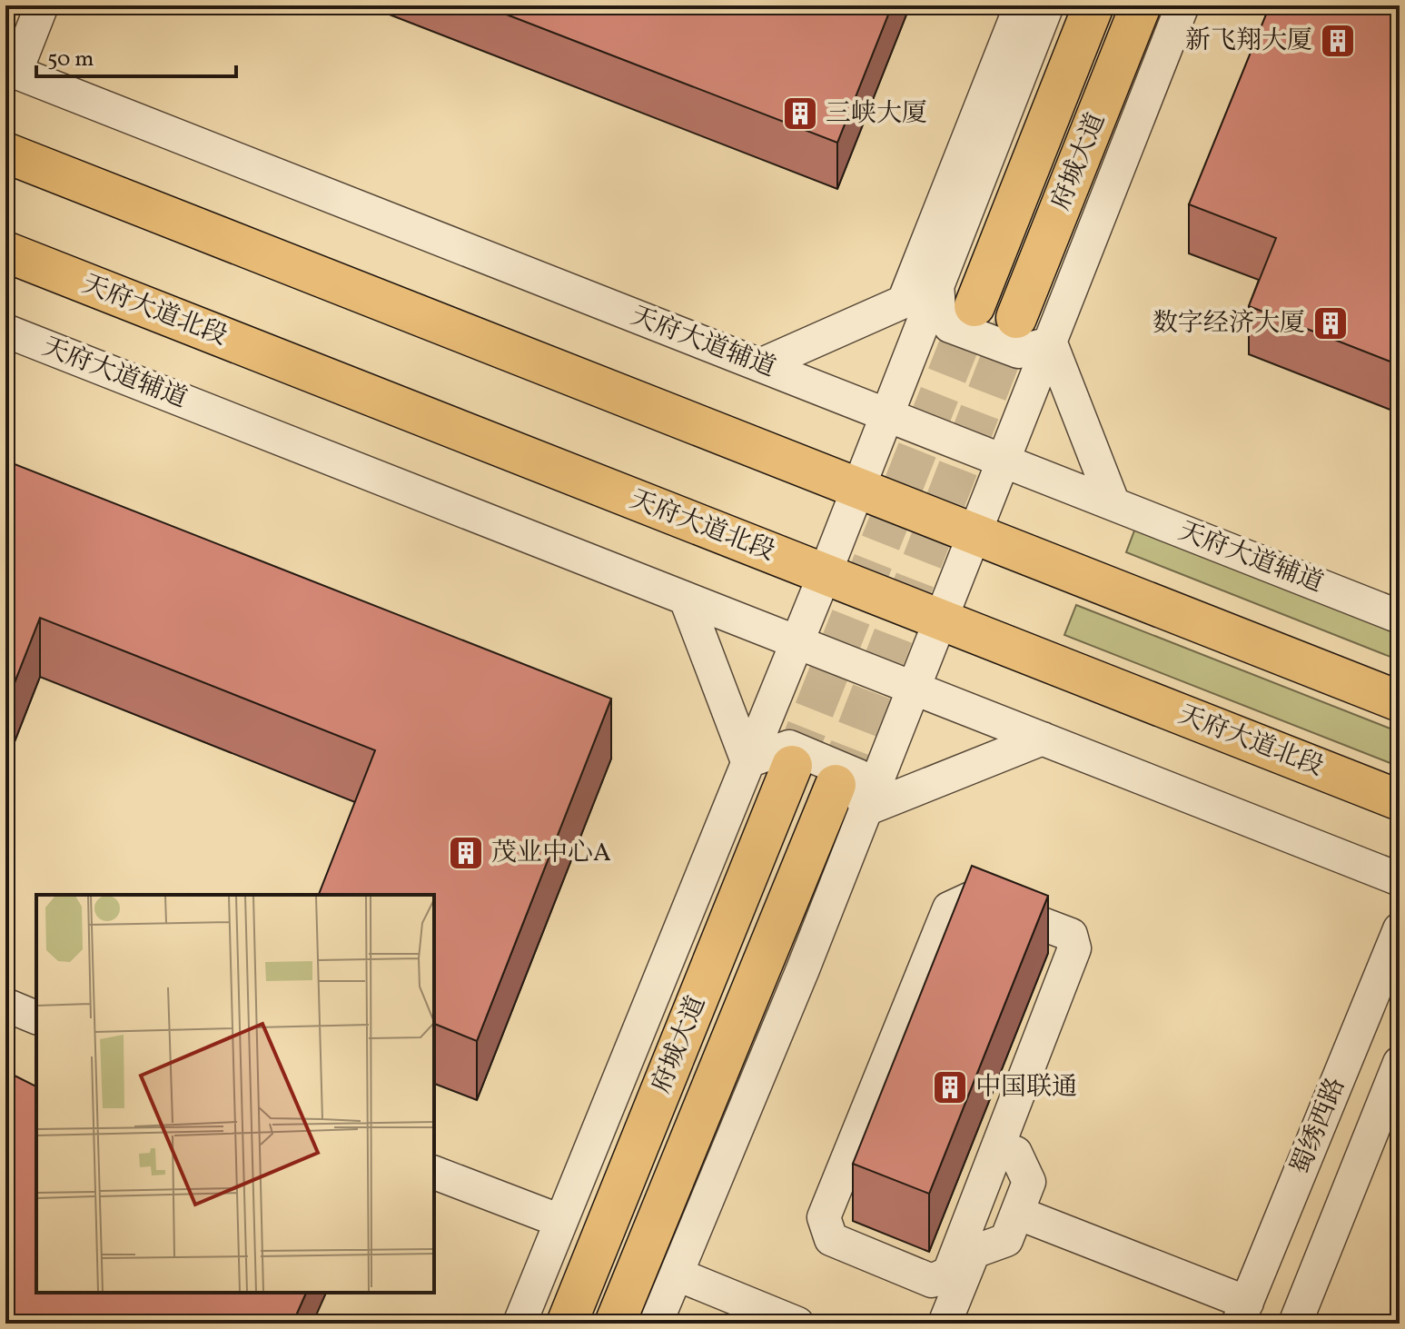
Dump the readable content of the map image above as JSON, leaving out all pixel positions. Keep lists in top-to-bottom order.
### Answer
{
  "streets": {
    "main road": ["府城大道", "天府大道北段"],
    "street": ["天府大道辅道", "蜀绣西路"]
  },
  "places": {
    "building": [
      "新飞翔大厦",
      "三峡大厦",
      "数字经济大厦",
      "茂业中心A",
      "中国联通"
    ]
  },
  "scale_bar": "50 m"
}
